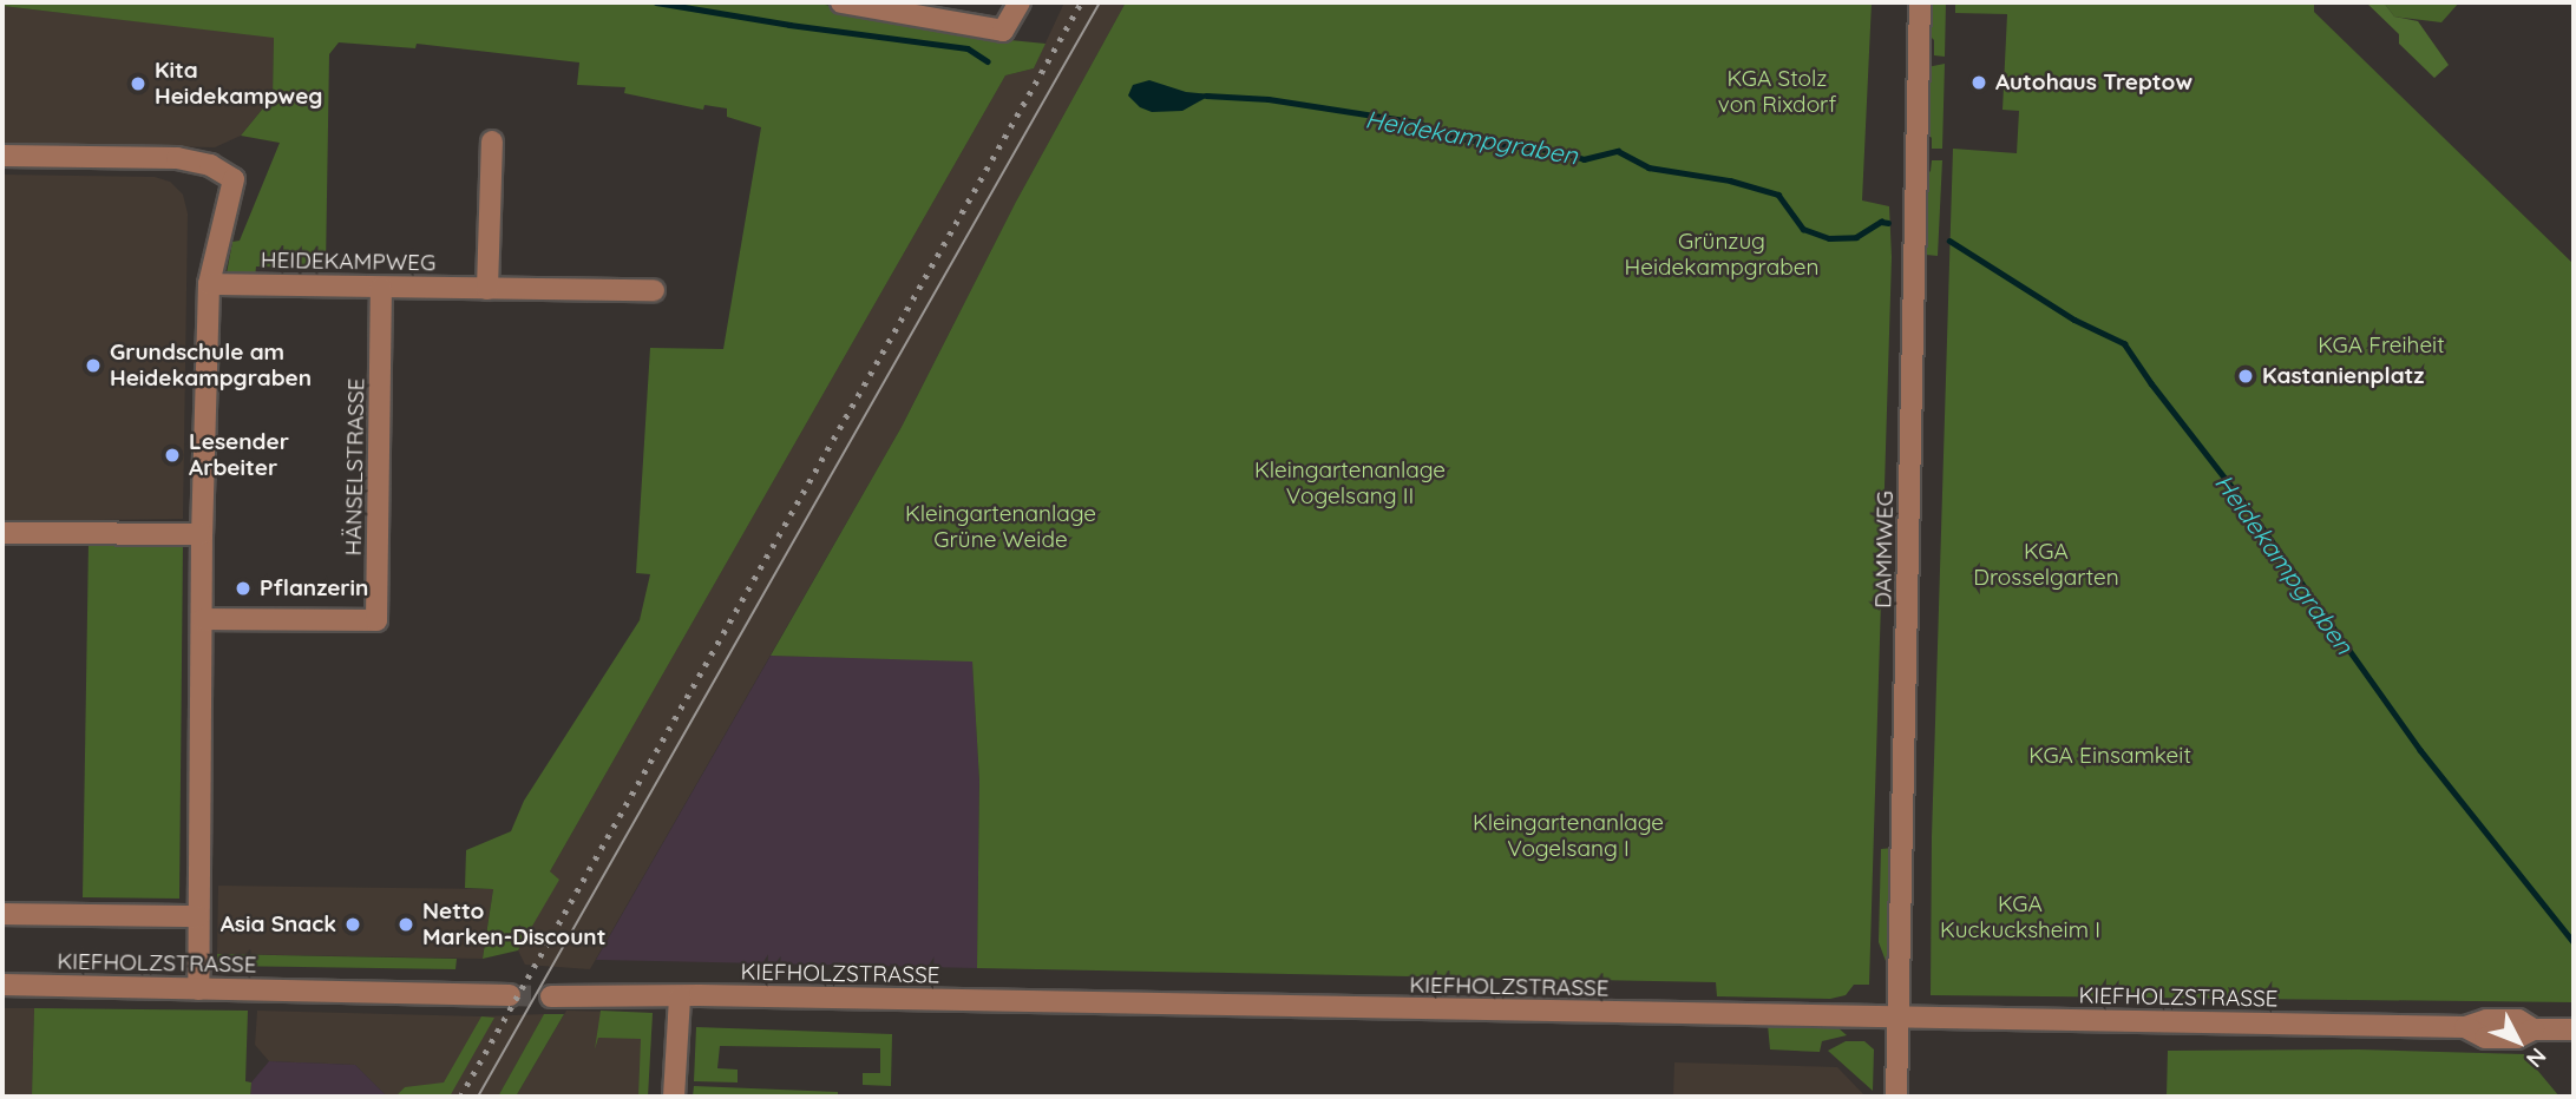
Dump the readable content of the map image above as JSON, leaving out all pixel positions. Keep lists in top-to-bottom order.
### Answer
{
  "streets": {
    "street": [
      "HEIDEKAMPWEG",
      "HÄNSELSTRASSE",
      "DAMMWEG",
      "KIEFHOLZSTRASSE"
    ]
  },
  "crossings": [
    ["HEIDEKAMPWEG", "HÄNSELSTRASSE"],
    ["DAMMWEG", "KIEFHOLZSTRASSE"]
  ],
  "water": ["Heidekampgraben"],
  "parks": [
    "KGA Stolz von Rixdorf",
    "Grünzug Heidekampgraben",
    "KGA Freiheit",
    "Kleingartenanlage Vogelsang II",
    "Kleingartenanlage Grüne Weide",
    "KGA Drosselgarten",
    "KGA Einsamkeit",
    "Kleingartenanlage Vogelsang I",
    "KGA Kuckucksheim I"
  ],
  "places": [
    "Autohaus Treptow",
    "Kita Heidekampweg",
    "Grundschule am Heidekampgraben",
    "Kastanienplatz",
    "Lesender Arbeiter",
    "Pflanzerin",
    "Asia Snack",
    "Netto Marken-Discount"
  ],
  "north": "bottom right"
}
